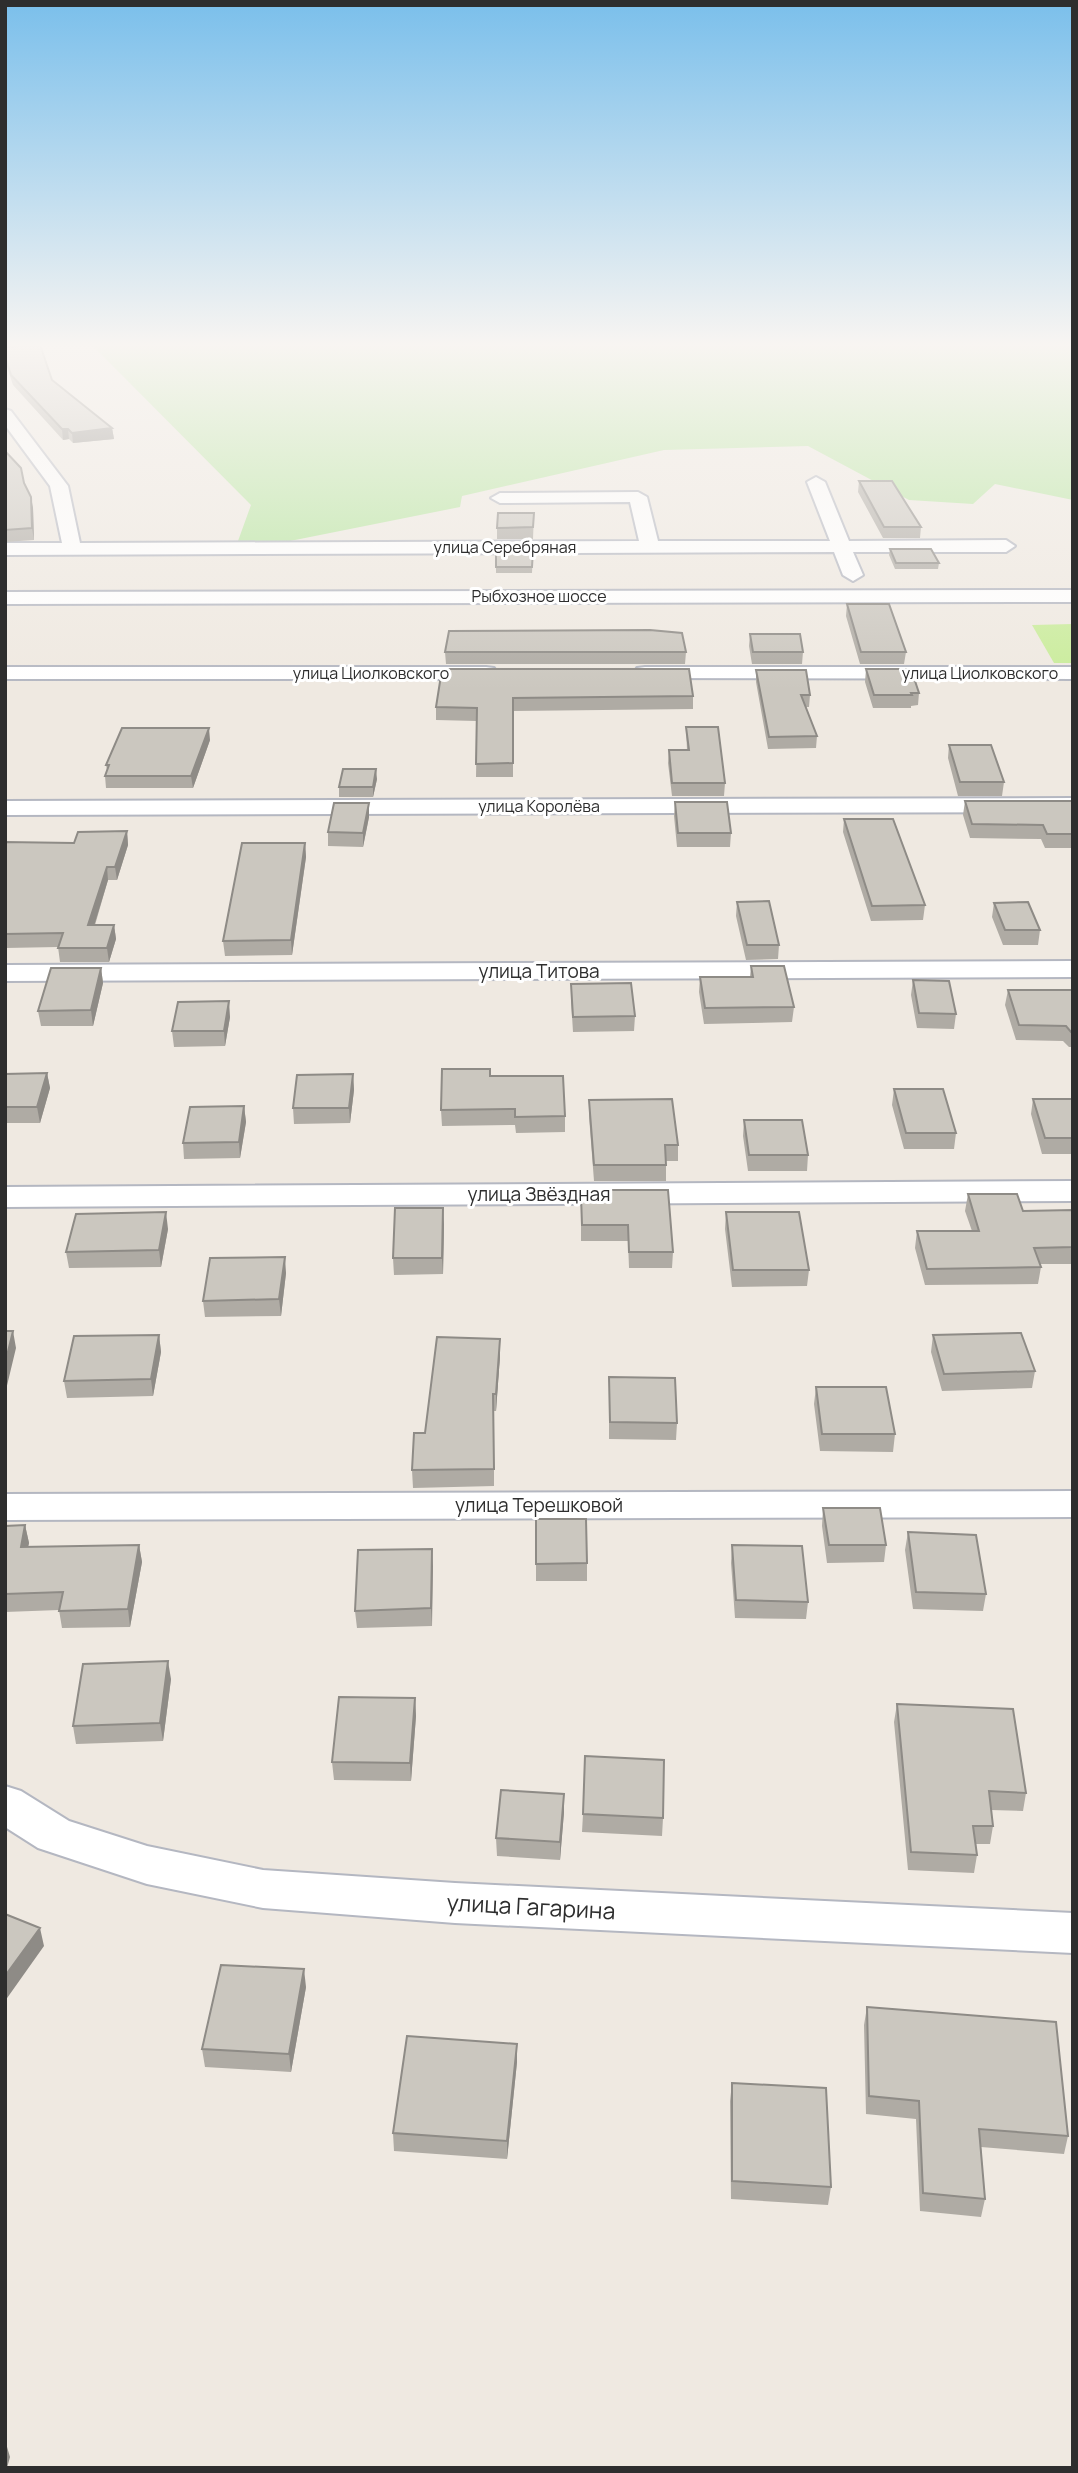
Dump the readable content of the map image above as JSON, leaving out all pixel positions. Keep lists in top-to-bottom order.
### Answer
{
  "streets": {
    "street": [
      "улица Серебряная",
      "Рыбхозное шоссе",
      "улица Циолковского",
      "улица Королёва",
      "улица Титова",
      "улица Звёздная",
      "улица Терешковой",
      "улица Гагарина"
    ]
  }
}
